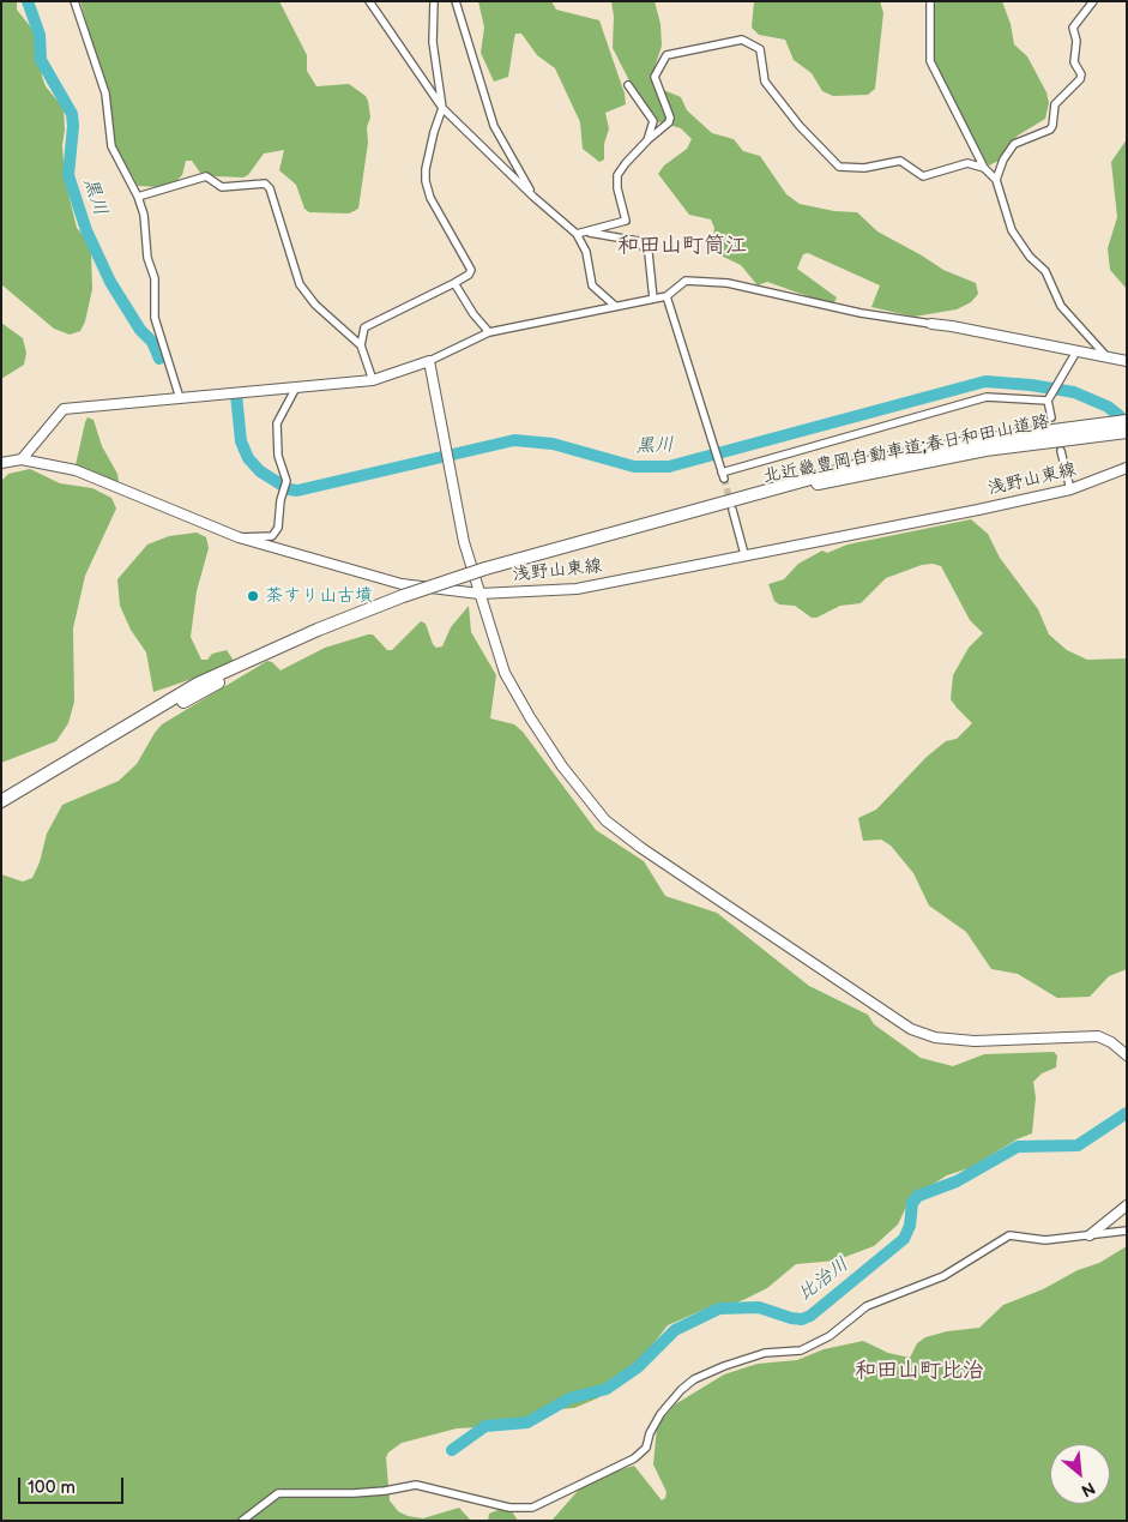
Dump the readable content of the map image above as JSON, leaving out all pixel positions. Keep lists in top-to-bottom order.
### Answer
{
  "streets": {
    "highway": ["北近畿豊岡自動車道;春日和田山道路"],
    "street": ["浅野山東線"]
  },
  "districts": ["和田山町筒江", "和田山町比治"],
  "water": ["黒川", "比治川"],
  "places": ["茶すり山古墳"],
  "scale_bar": "100 m",
  "north": "bottom right"
}
